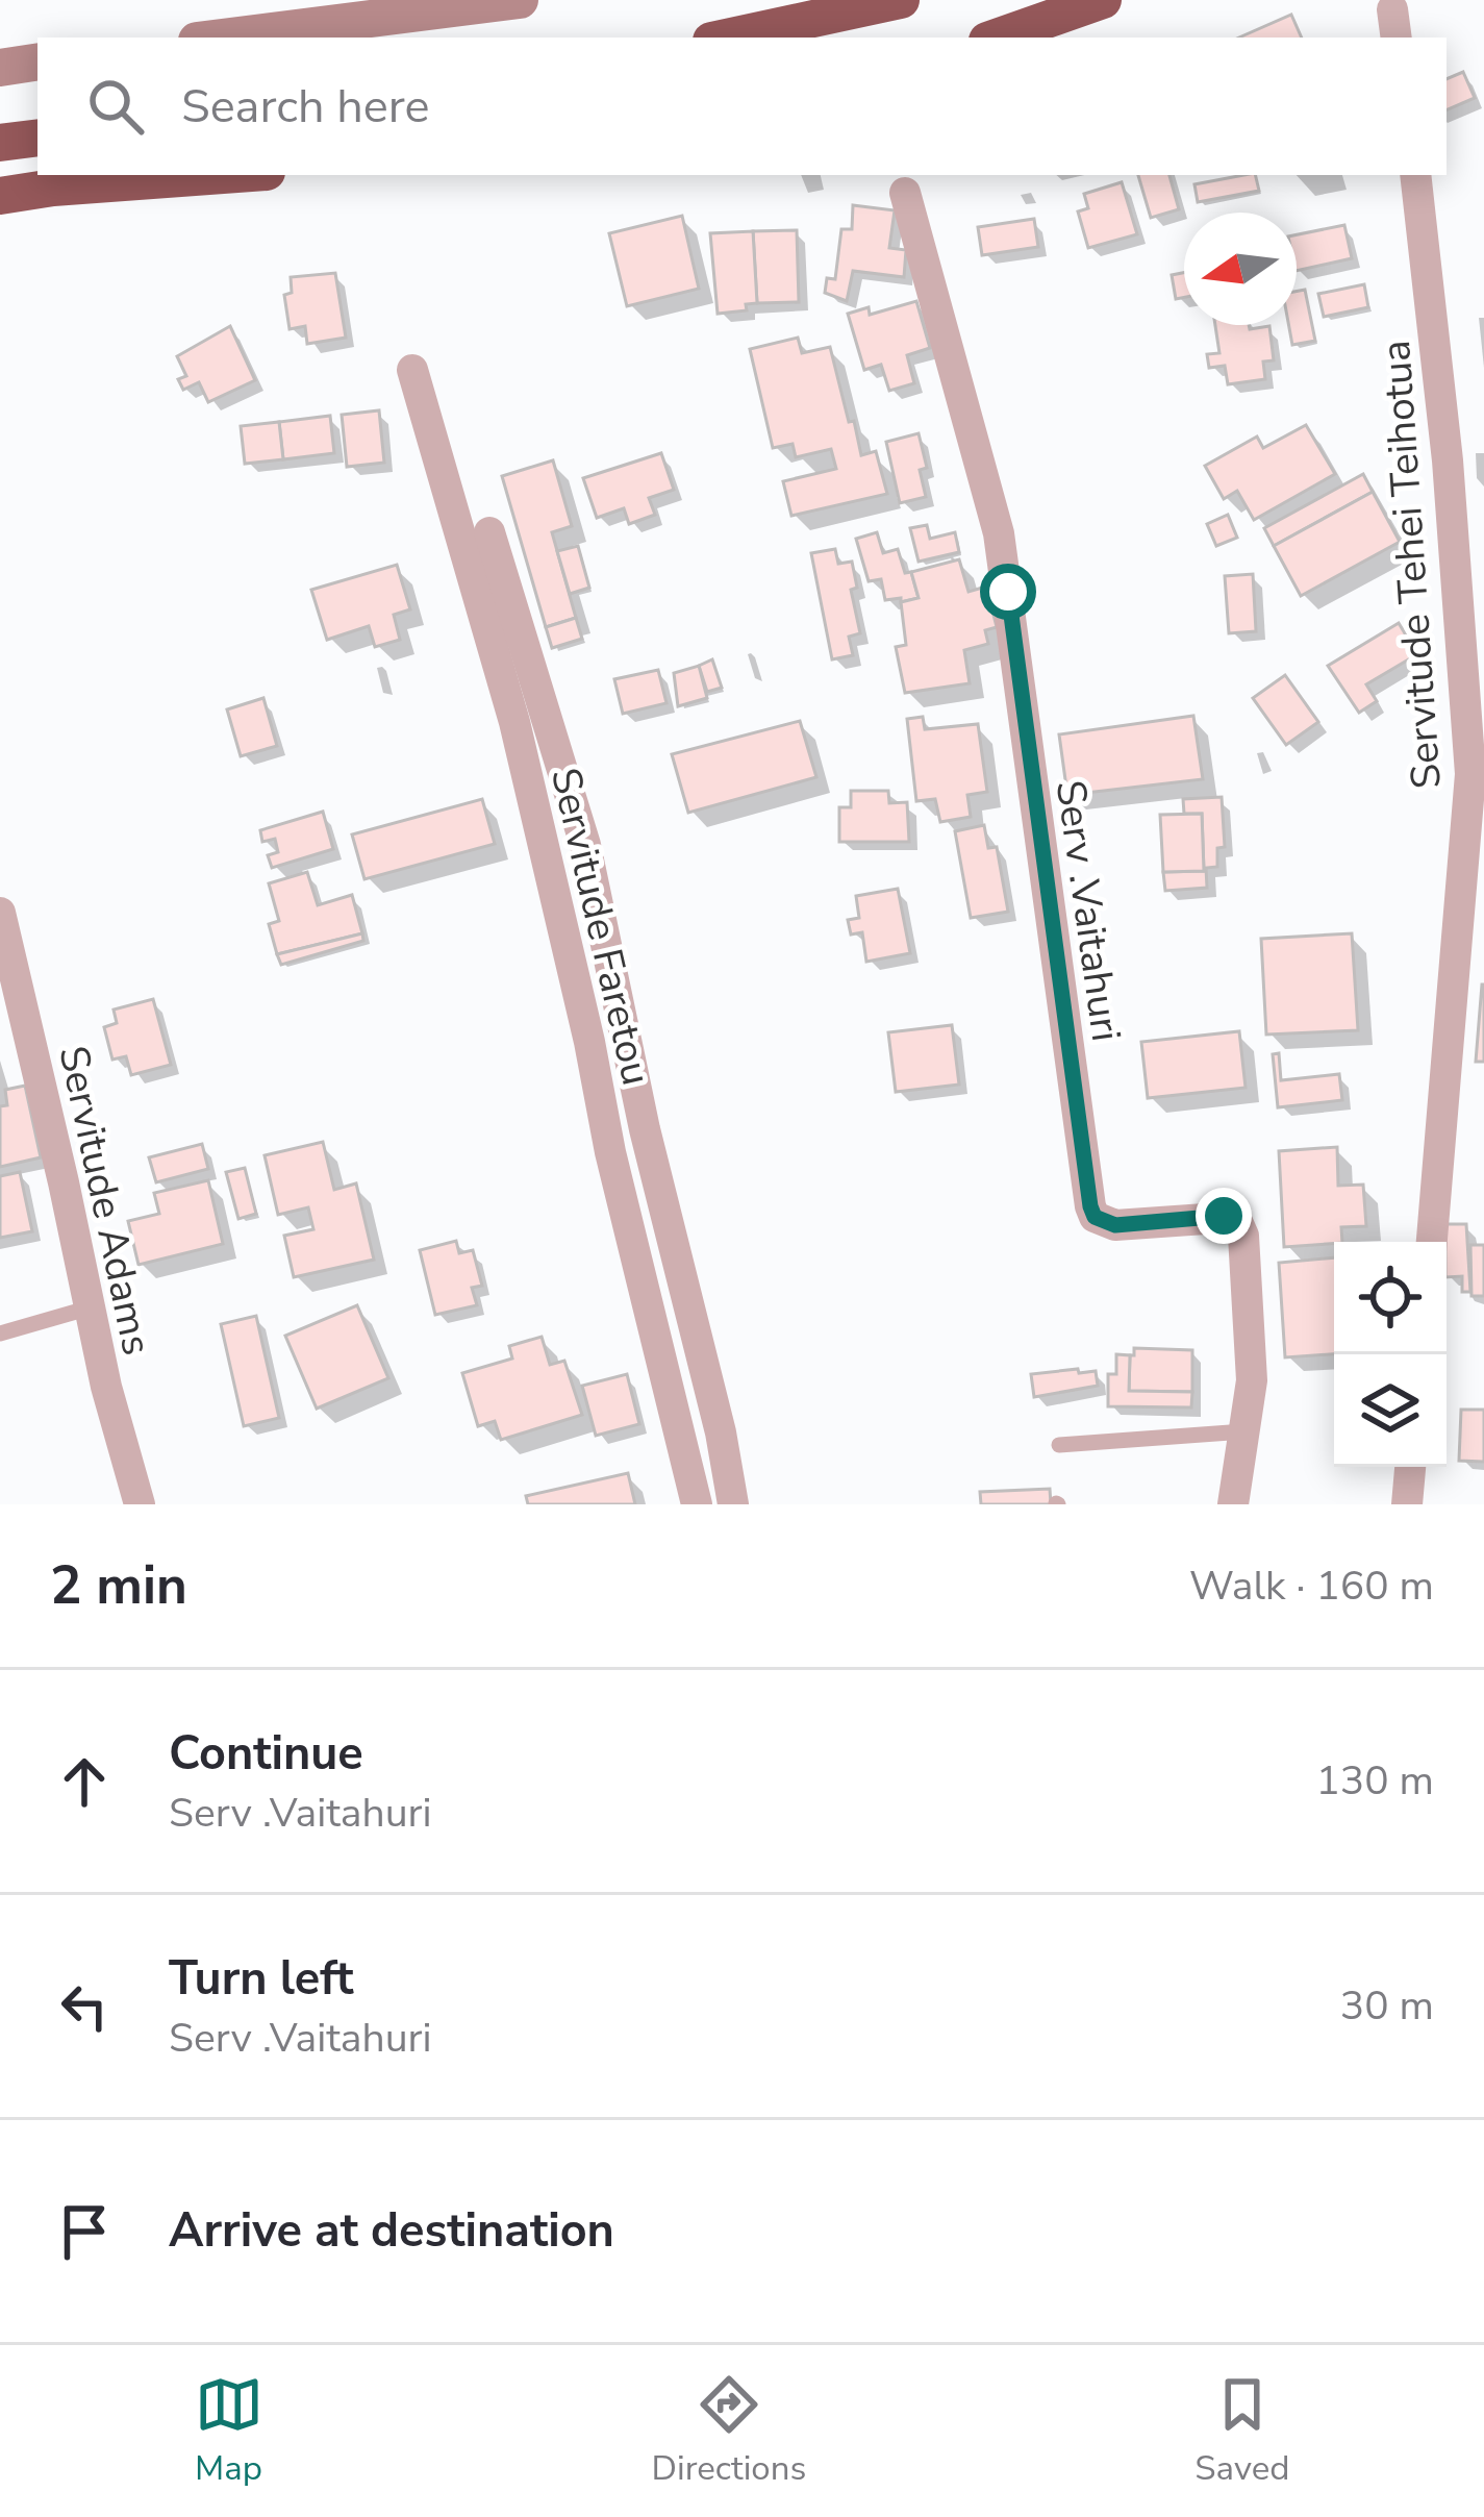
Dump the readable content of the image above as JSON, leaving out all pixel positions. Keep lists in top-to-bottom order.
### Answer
{
  "streets": {
    "street": [
      "Servitude Tehei Teihotua",
      "Serv .Vaitahuri",
      "Servitude Faretou",
      "Servitude Adams"
    ]
  },
  "north": "left",
  "page": {
    "search": "Search here",
    "heading": ["2 min", "Walk · 160 m"],
    "list": [
      ["Continue", "Serv .Vaitahuri", "130 m"],
      ["Turn left", "Serv .Vaitahuri", "30 m"],
      "Arrive at destination"
    ],
    "nav": ["Map", "Directions", "Saved"]
  }
}
